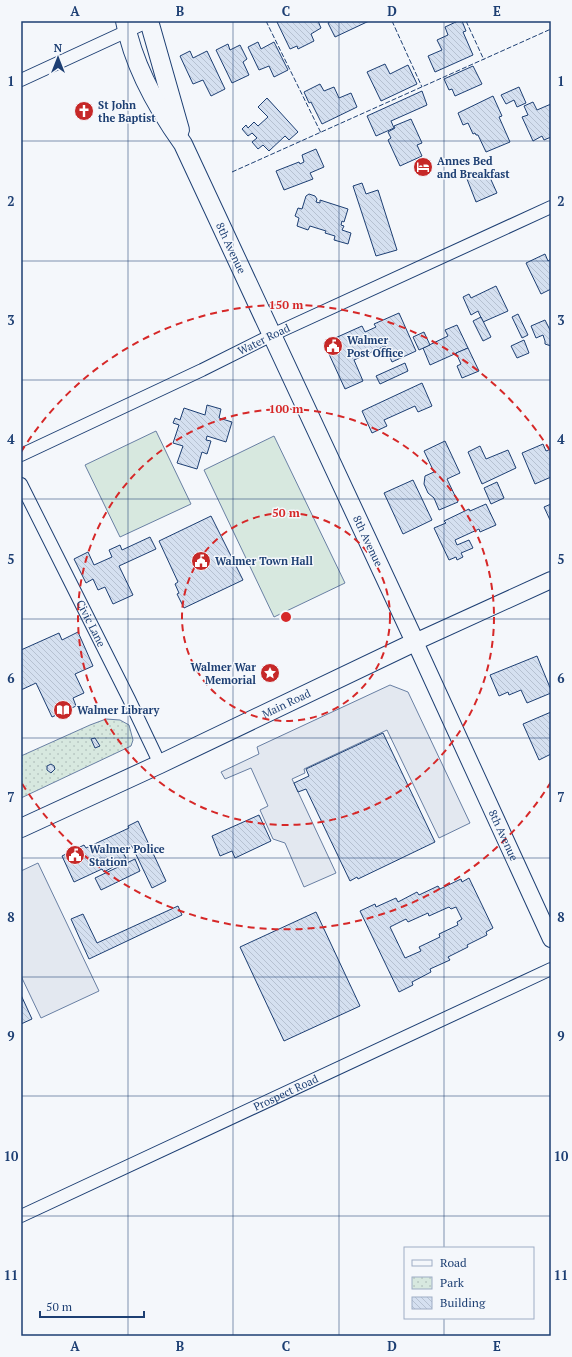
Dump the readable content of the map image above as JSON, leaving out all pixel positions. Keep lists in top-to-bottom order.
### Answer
{
  "streets": {
    "main road": ["8th Avenue", "Main Road"],
    "street": ["Water Road", "Civic Lane", "Prospect Road"]
  },
  "crossings": [
    ["8th Avenue", "Water Road"],
    ["8th Avenue", "Main Road"],
    ["Civic Lane", "Main Road"]
  ],
  "places": {
    "church": ["St John the Baptist"],
    "hotel": ["Annes Bed and Breakfast"],
    "public building": ["Walmer Post Office", "Walmer Town Hall", "Walmer Police Station"],
    "place": ["Walmer War Memorial"],
    "library": ["Walmer Library"]
  },
  "legend": ["Road", "Park", "Building"],
  "scale_bar": "50 m",
  "north": "top",
  "grid": {
    "columns": [
      "A",
      "B",
      "C",
      "D",
      "E"
    ],
    "rows": [
      "1",
      "2",
      "3",
      "4",
      "5",
      "6",
      "7",
      "8",
      "9",
      "10",
      "11"
    ]
  },
  "rings": ["150 m", "100 m", "50 m"]
}
